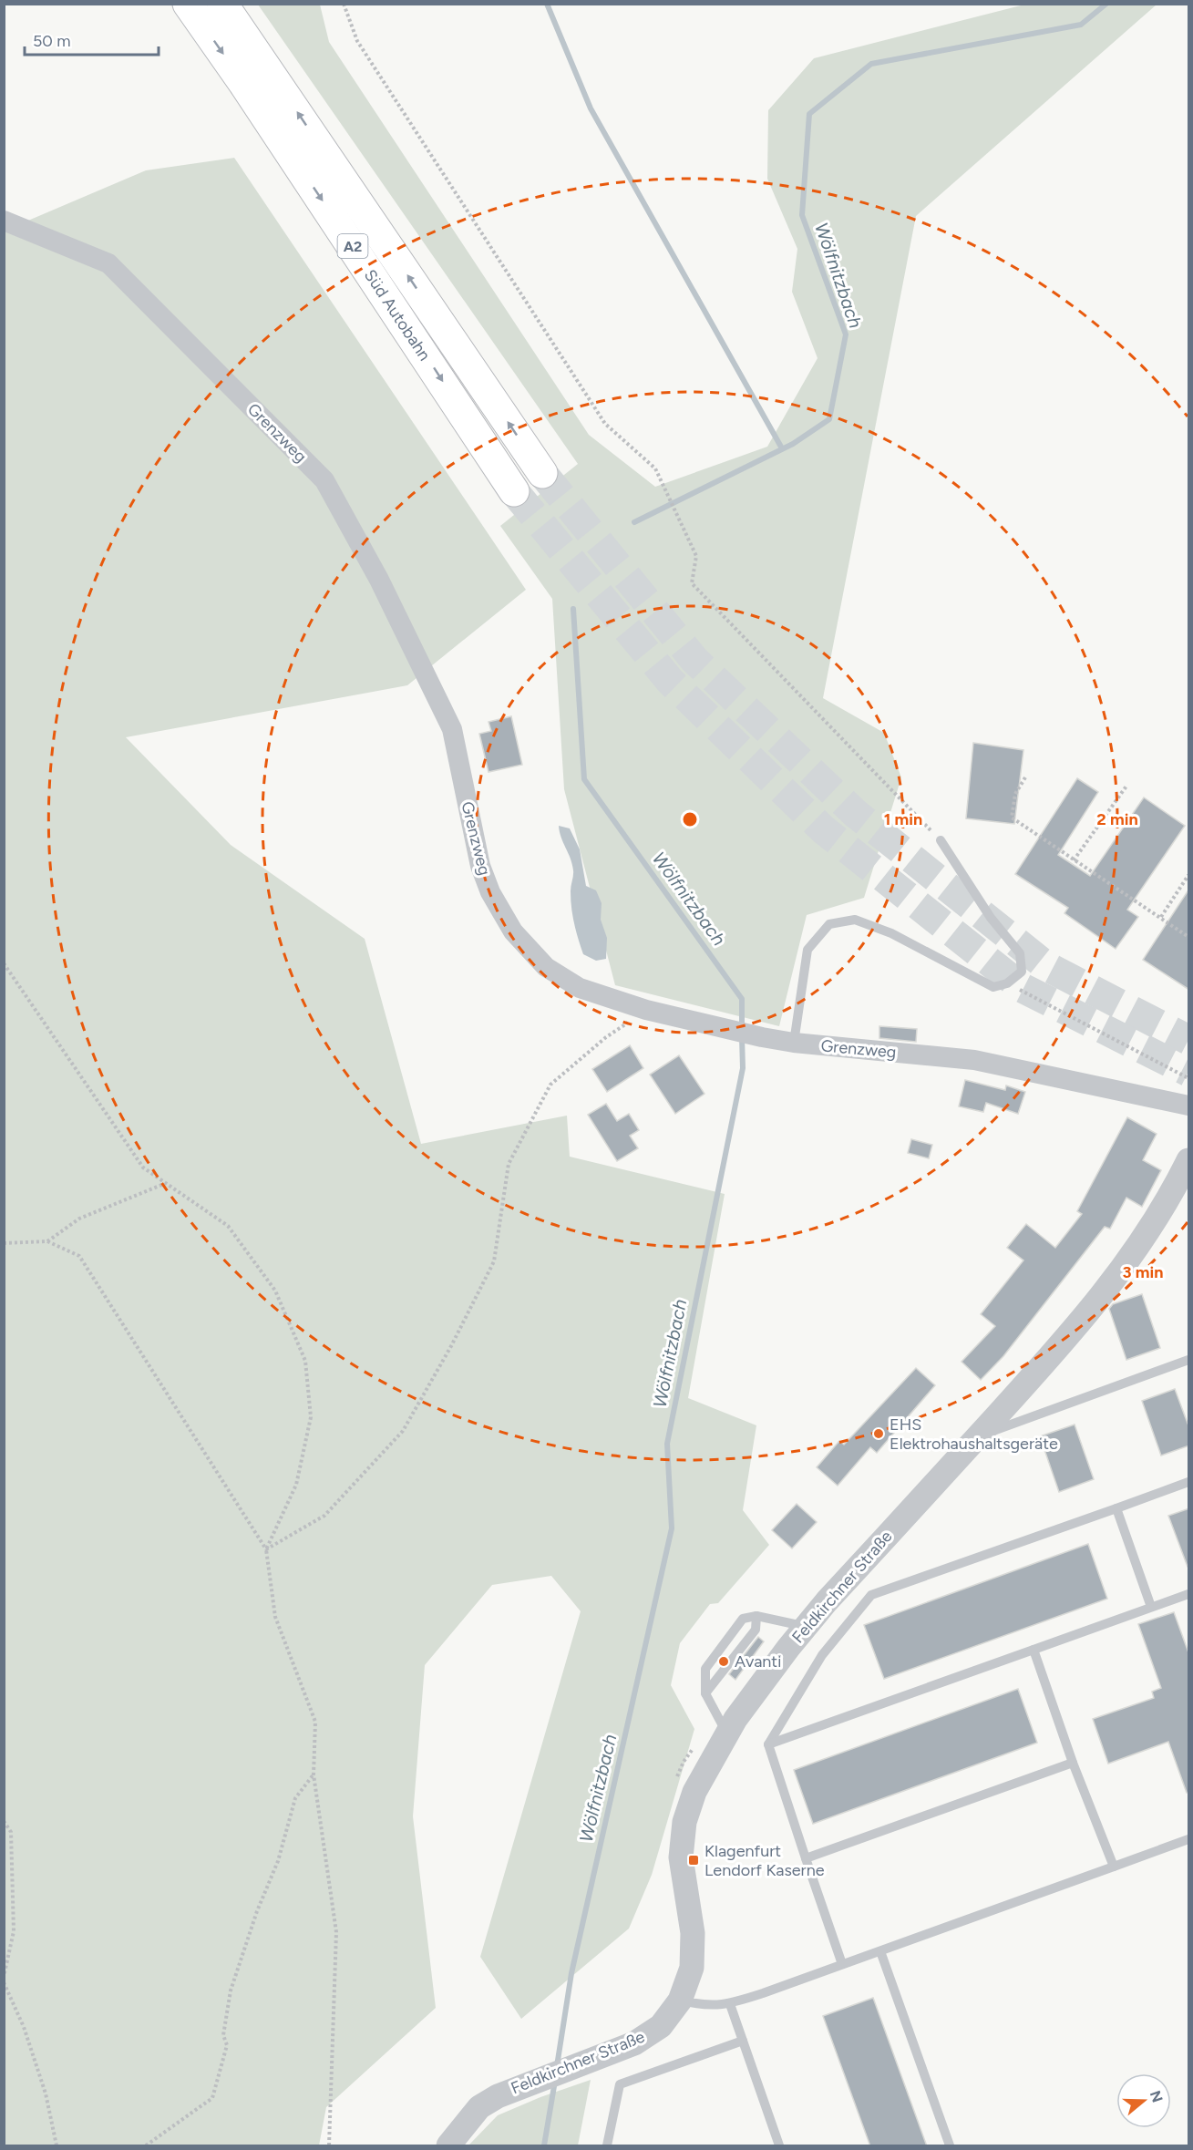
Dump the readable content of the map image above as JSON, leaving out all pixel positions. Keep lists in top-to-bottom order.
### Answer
{
  "streets": {
    "highway": ["A2", "Süd Autobahn"],
    "street": ["Grenzweg", "Feldkirchner Straße"]
  },
  "water": ["Wölfnitzbach"],
  "places": {
    "other": ["EHS Elektrohaushaltsgeräte", "Avanti"],
    "transit": ["Klagenfurt Lendorf Kaserne"]
  },
  "scale_bar": "50 m",
  "north": "right",
  "rings": ["1 min", "2 min", "3 min"]
}
